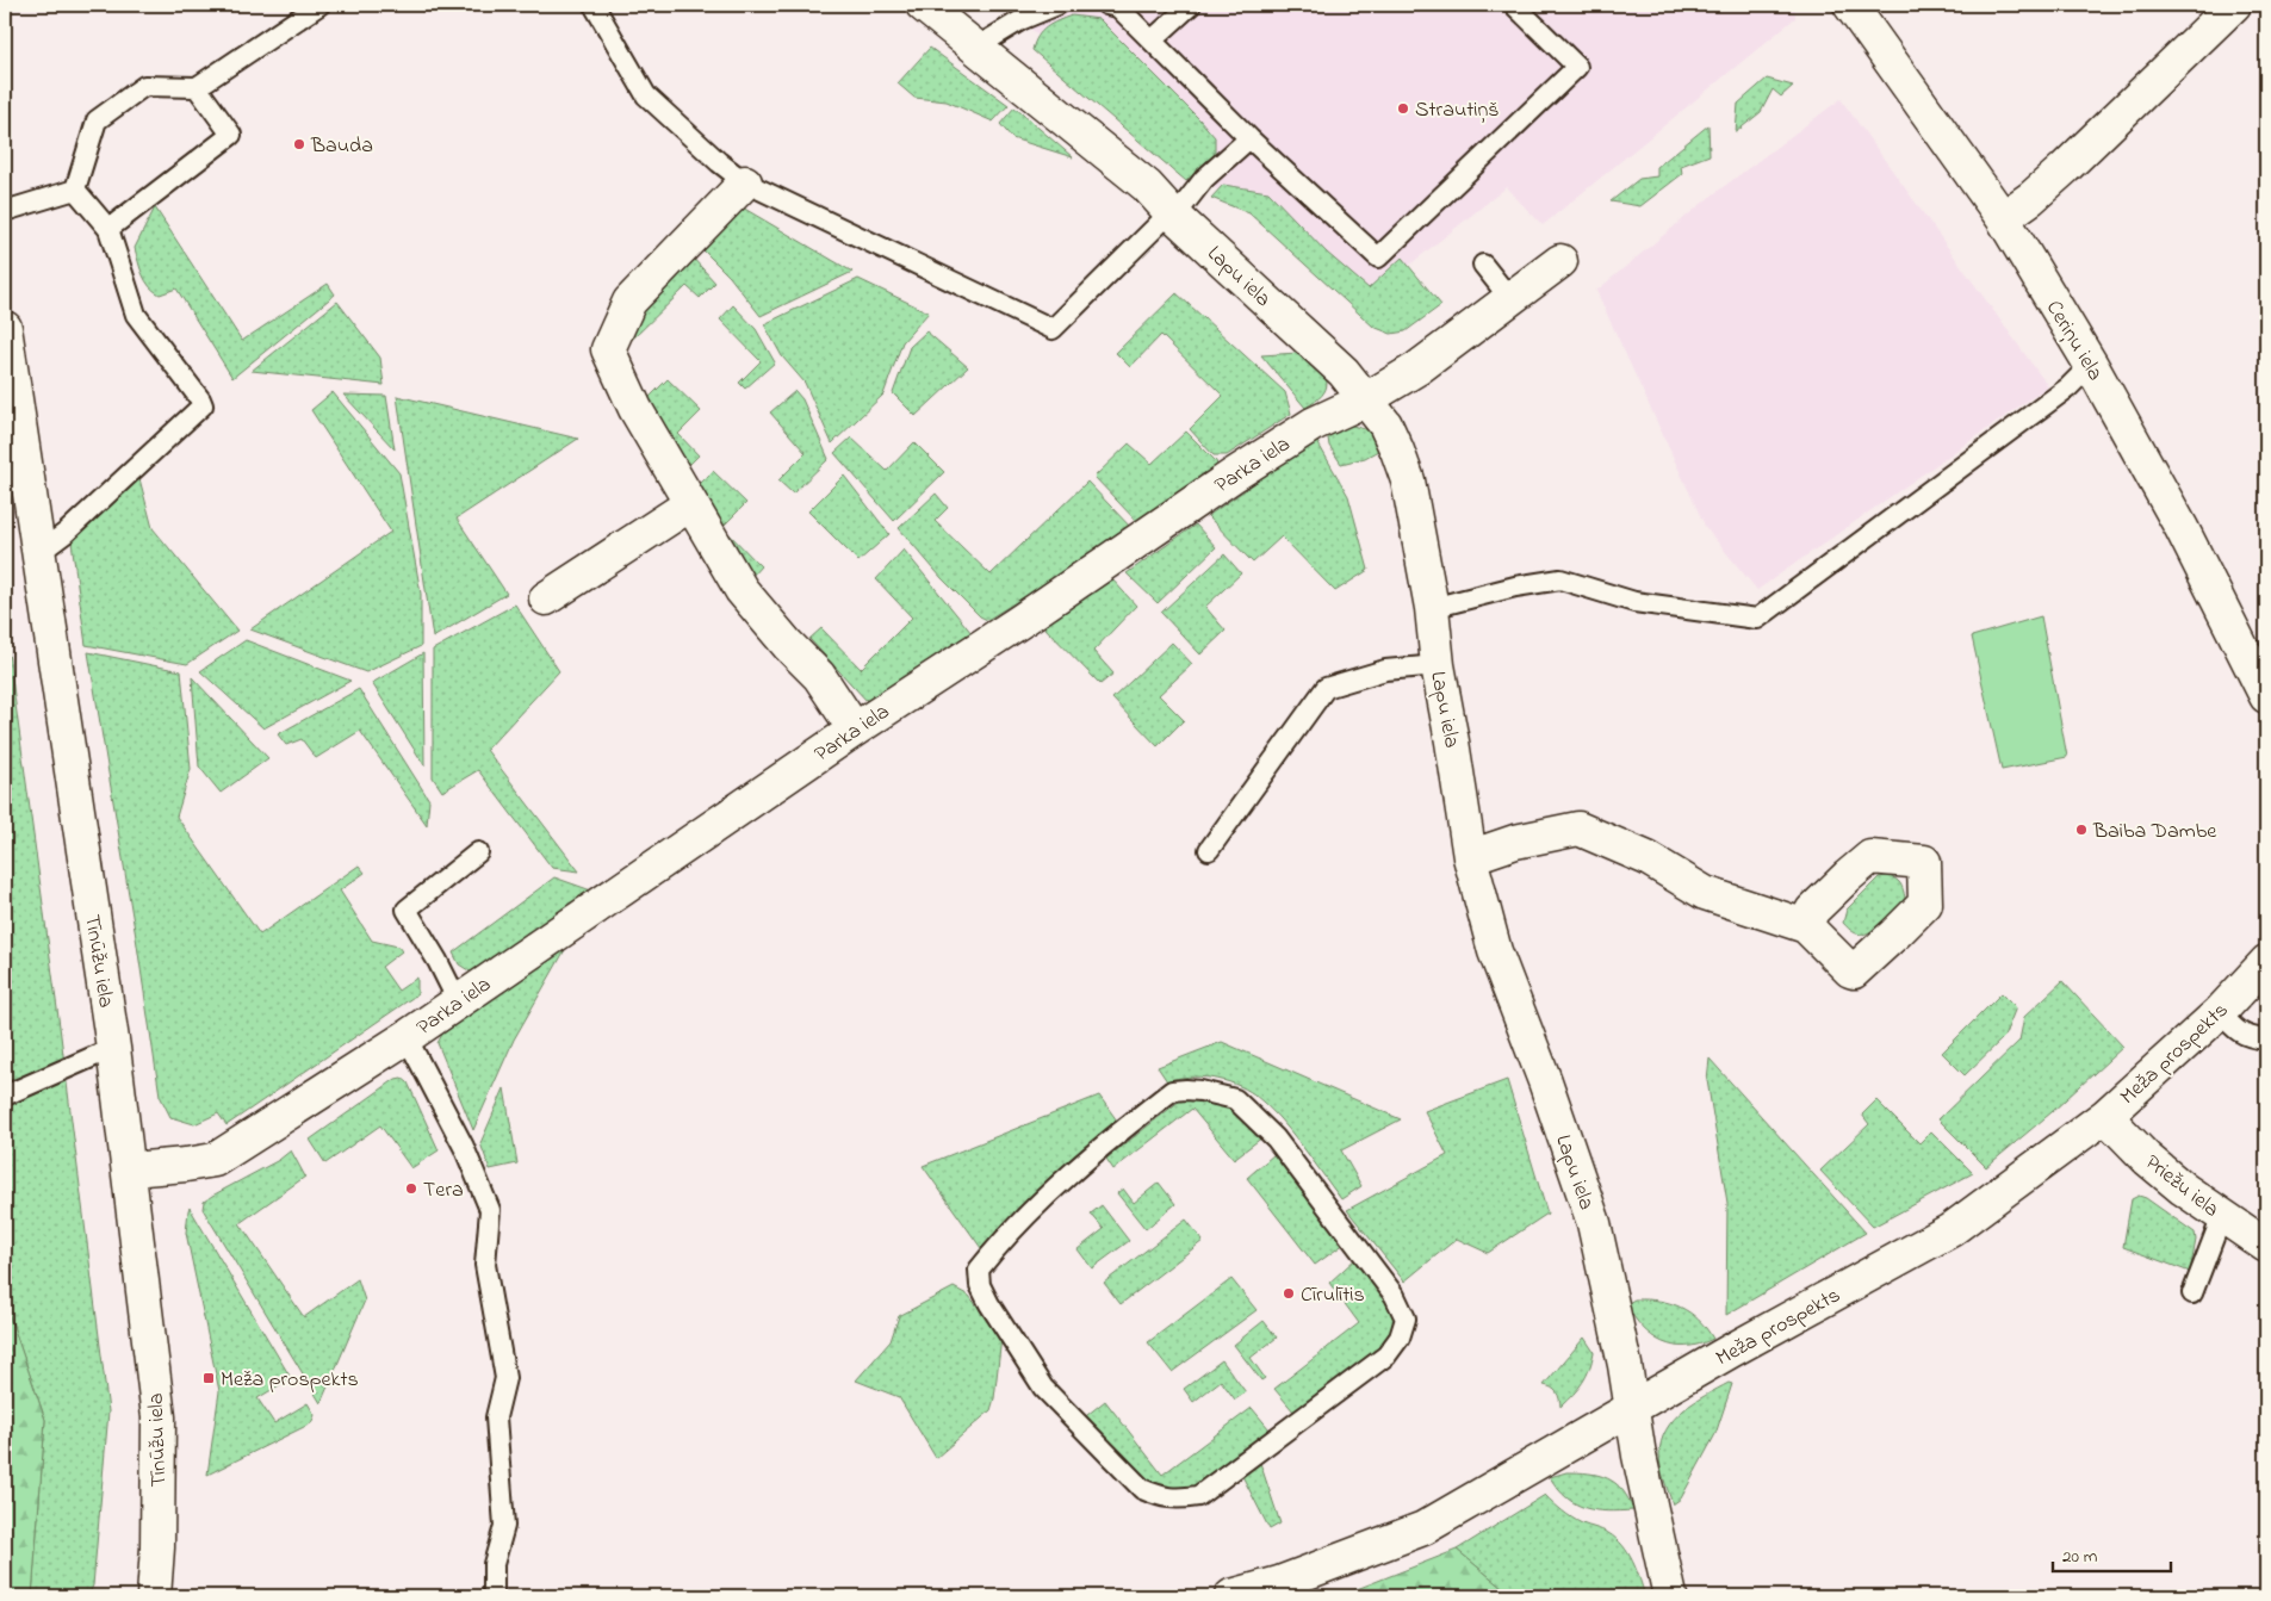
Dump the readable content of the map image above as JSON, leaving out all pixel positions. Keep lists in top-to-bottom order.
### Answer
{
  "streets": {
    "street": [
      "Lapu iela",
      "Ceriņu iela",
      "Parka iela",
      "Tīnūžu iela",
      "Meža prospekts",
      "Priežu iela"
    ]
  },
  "crossings": [
    ["Lapu iela", "Parka iela"],
    ["Lapu iela", "Meža prospekts"],
    ["Parka iela", "Tīnūžu iela"],
    ["Meža prospekts", "Priežu iela"]
  ],
  "places": {
    "other": [
      "Strautiņš",
      "Bauda",
      "Baiba Dambe",
      "Tera",
      "Cīrulītis"
    ],
    "transit": ["Meža prospekts"]
  },
  "scale_bar": "20 m"
}
